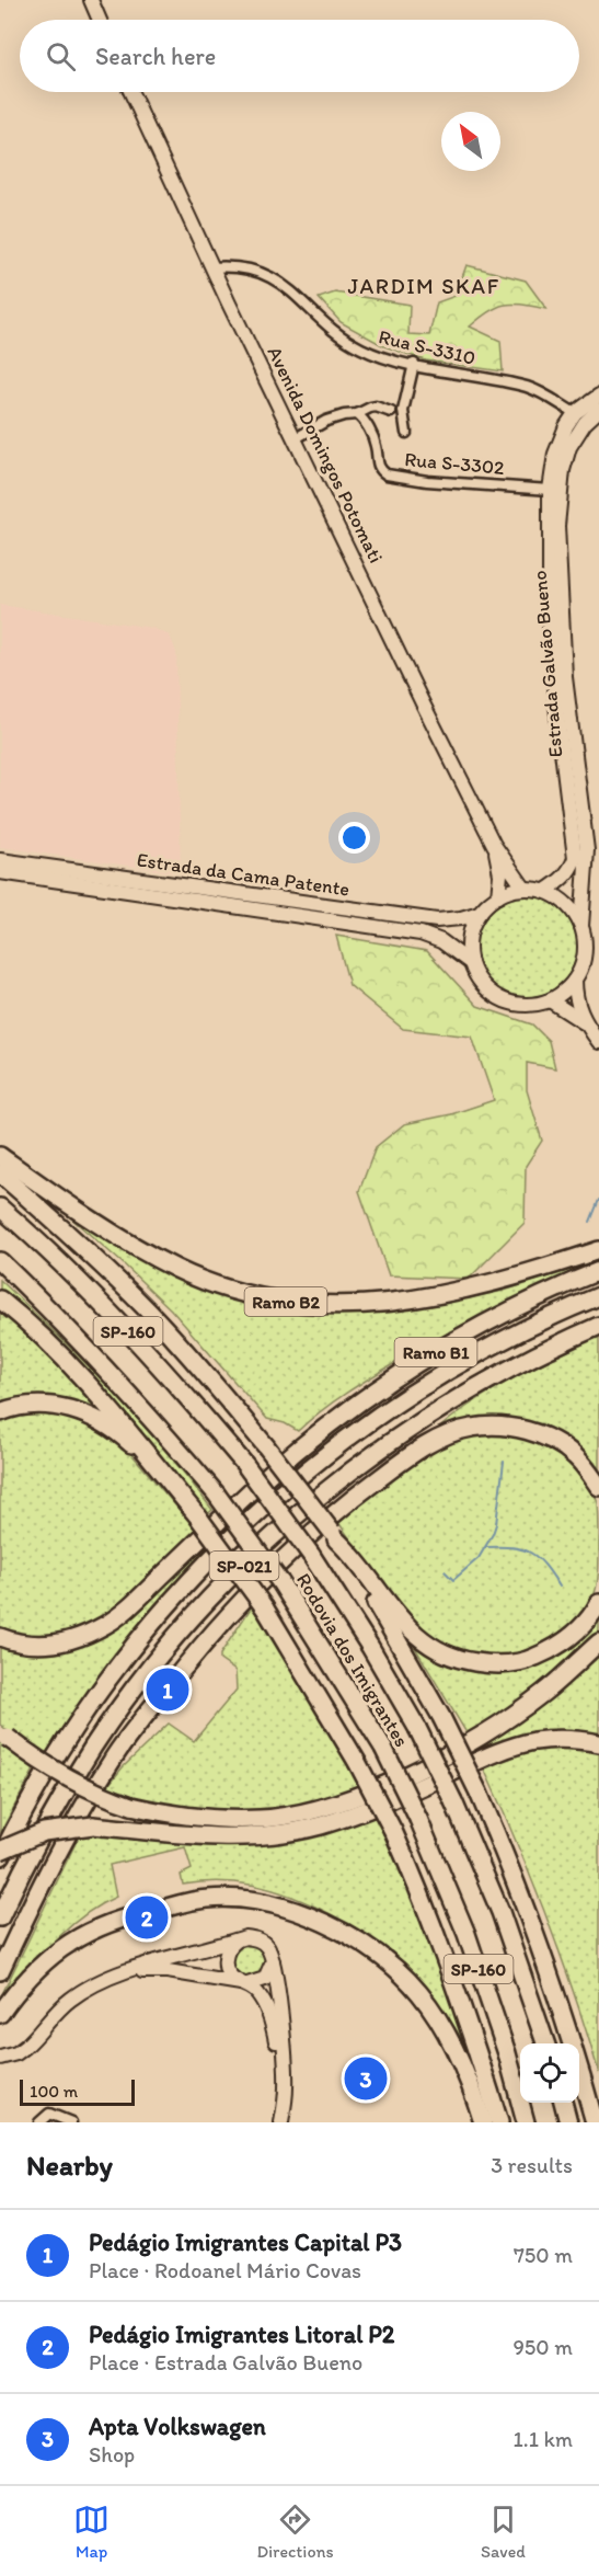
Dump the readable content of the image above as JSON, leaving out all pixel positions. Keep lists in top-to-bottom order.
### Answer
{
  "streets": {
    "highway": [
      "Ramo B2",
      "SP-160",
      "Ramo B1",
      "SP-021",
      "Rodovia dos Imigrantes"
    ],
    "main road": ["Avenida Domingos Potomati", "Estrada Galvão Bueno", "Estrada da Cama Patente"],
    "street": ["Rua S-3310", "Rua S-3302"]
  },
  "crossings": [
    ["Rua S-3310", "Avenida Domingos Potomati"],
    ["Rua S-3310", "Estrada Galvão Bueno"],
    ["Avenida Domingos Potomati", "Estrada Galvão Bueno"],
    ["Avenida Domingos Potomati", "Estrada da Cama Patente"],
    ["Rua S-3302", "Estrada Galvão Bueno"],
    ["Estrada Galvão Bueno", "Estrada da Cama Patente"]
  ],
  "districts": ["JARDIM SKAF"],
  "scale_bar": "100 m",
  "north": "top left",
  "page": {
    "search": "Search here",
    "pins": ["1", "2", "3"],
    "scale": "100 m",
    "heading": ["Nearby", "3 results"],
    "list": [
      {
        "mark": "1",
        "name": "Pedágio Imigrantes Capital P3",
        "note": "Place · Rodoanel Mário Covas",
        "value": "750 m"
      },
      {
        "mark": "2",
        "name": "Pedágio Imigrantes Litoral P2",
        "note": "Place · Estrada Galvão Bueno",
        "value": "950 m"
      },
      {
        "mark": "3",
        "name": "Apta Volkswagen",
        "note": "Shop",
        "value": "1.1 km"
      }
    ],
    "nav": ["Map", "Directions", "Saved"]
  }
}
